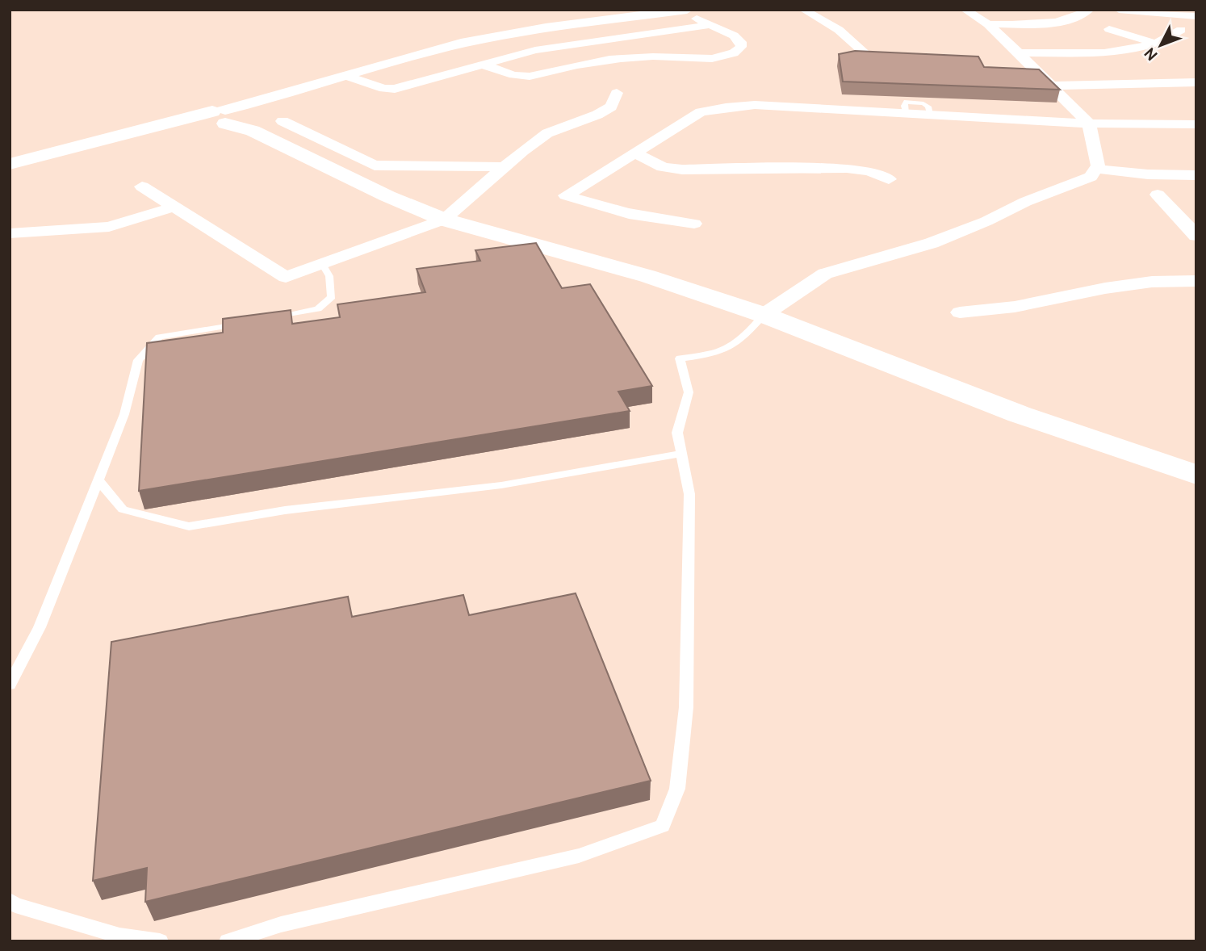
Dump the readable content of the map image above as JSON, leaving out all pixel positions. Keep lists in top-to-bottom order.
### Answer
{
  "north": "bottom left"
}
